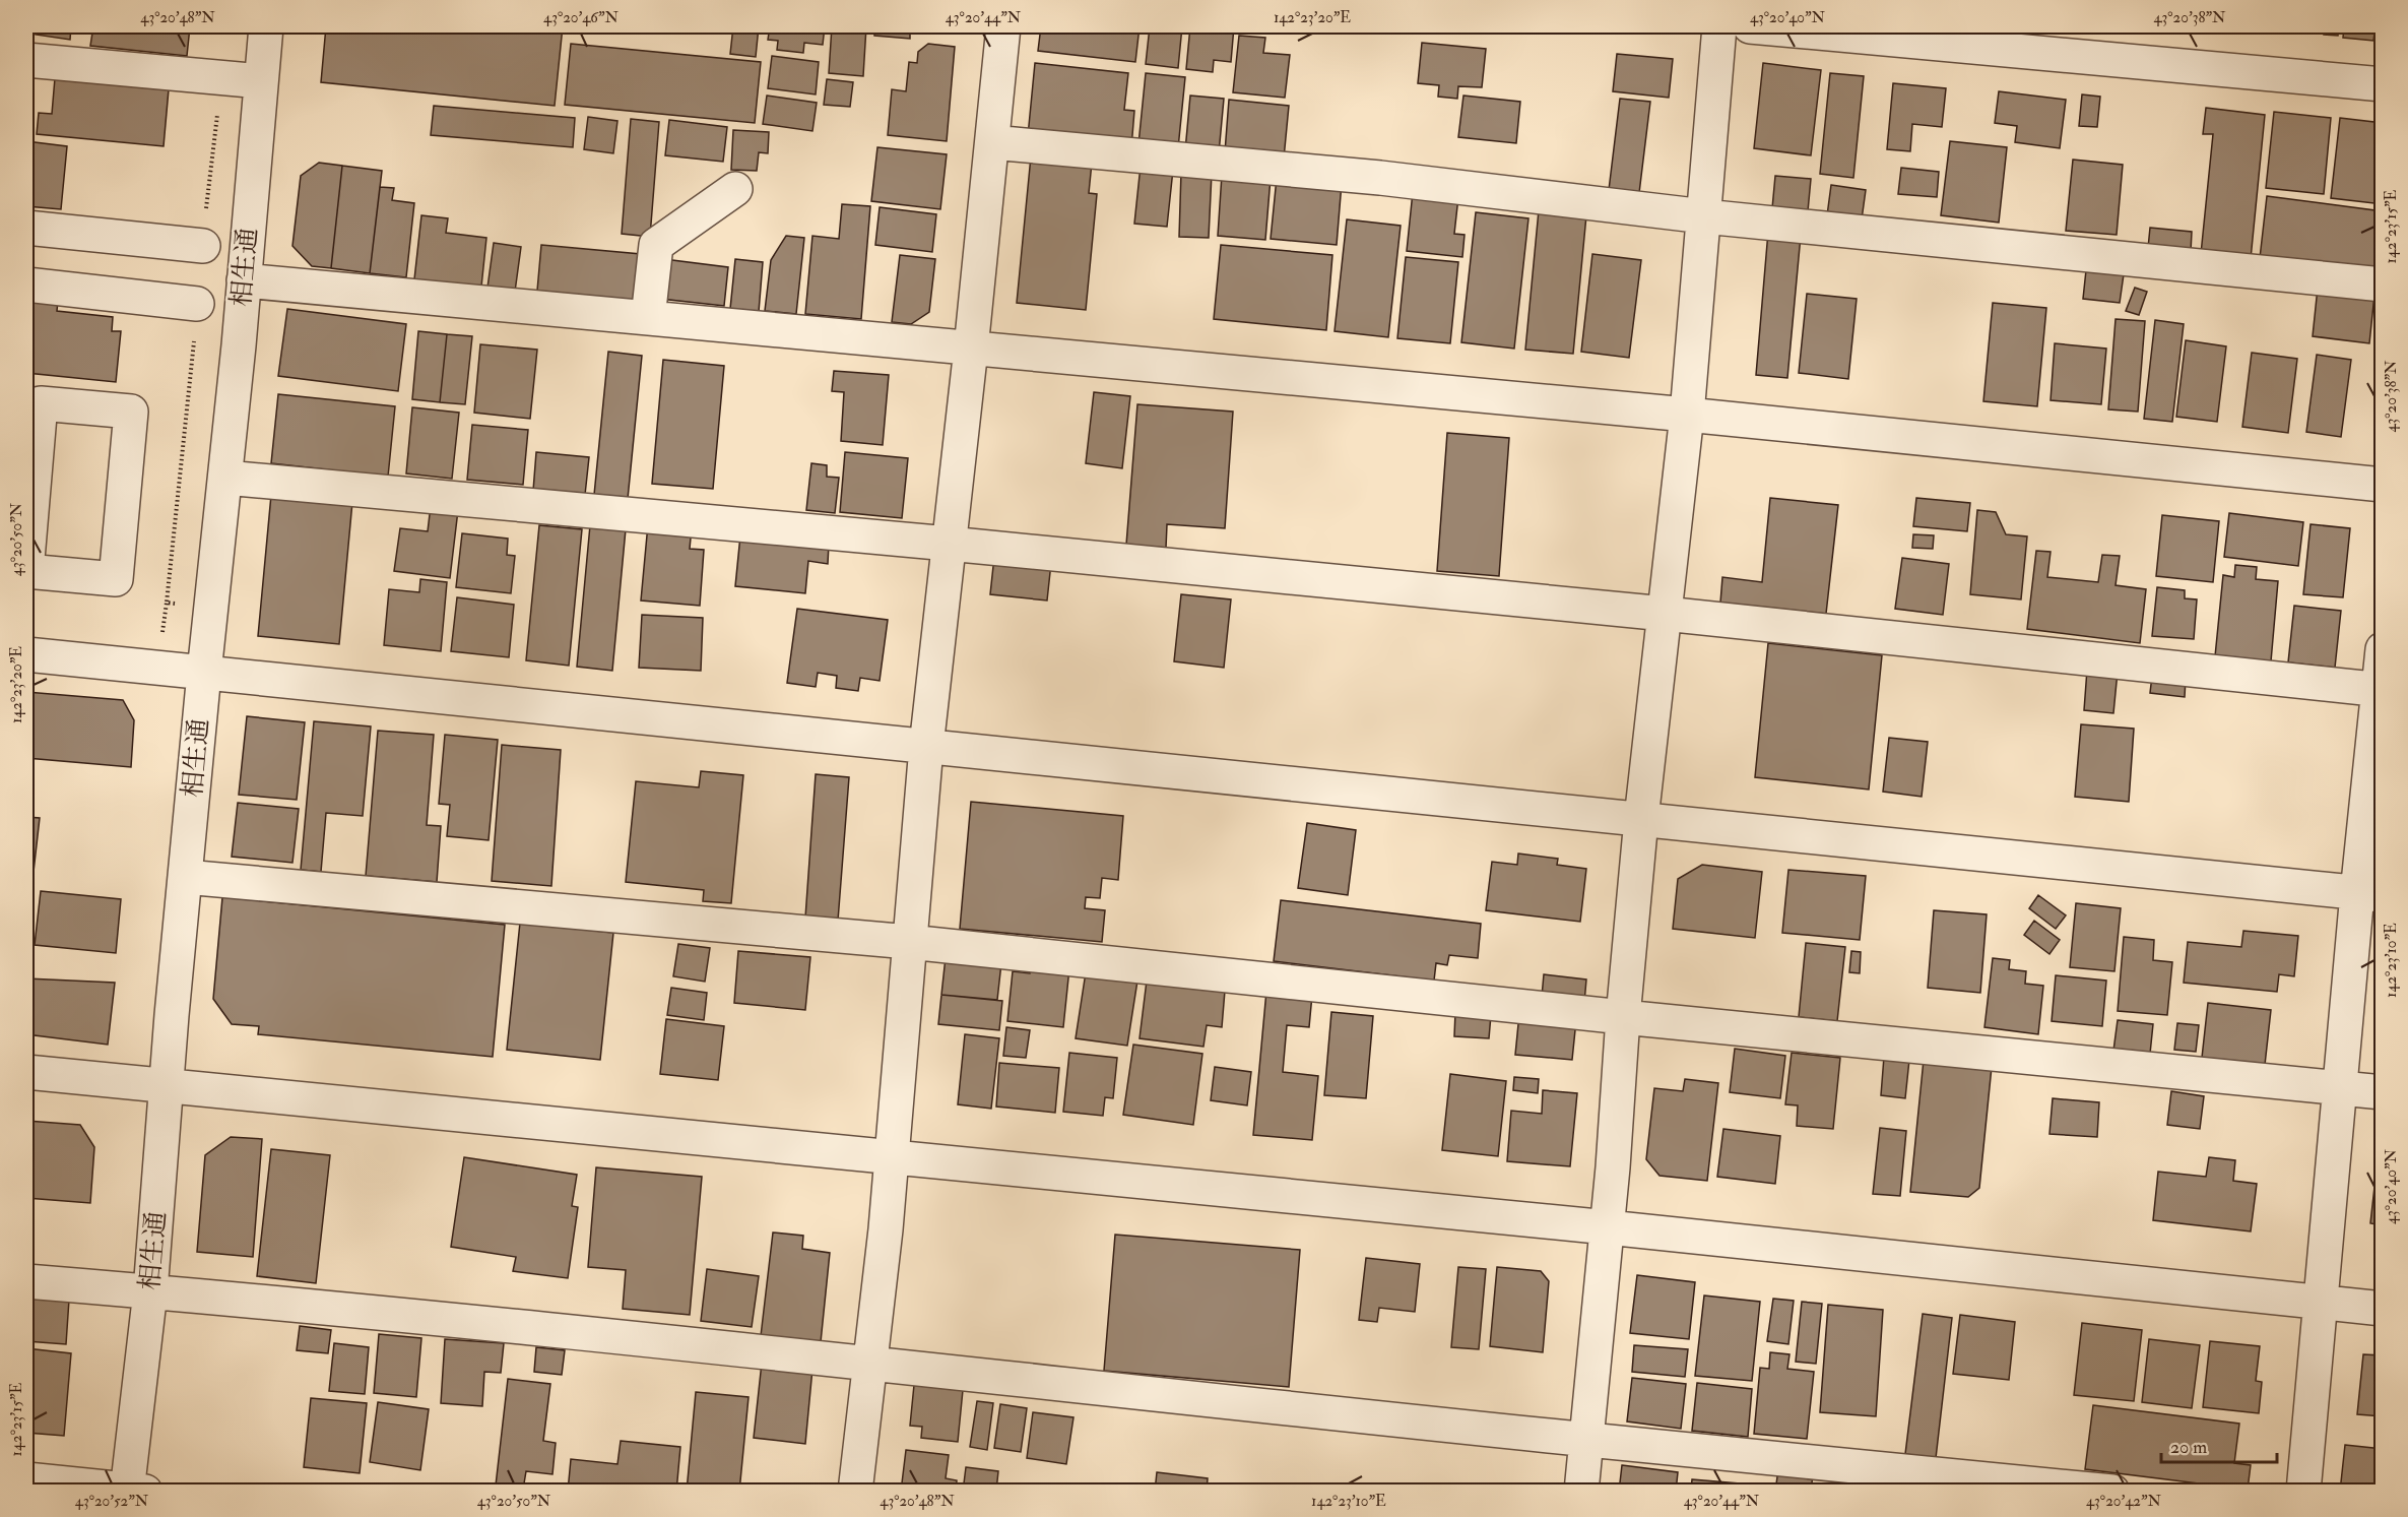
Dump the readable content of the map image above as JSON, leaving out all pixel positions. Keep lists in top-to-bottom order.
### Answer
{
  "streets": {
    "street": ["相生通"]
  },
  "scale_bar": "20 m",
  "coordinates": [
    "43°20'48\"N",
    "43°20'46\"N",
    "43°20'44\"N",
    "142°23'20\"E",
    "43°20'40\"N",
    "43°20'38\"N",
    "142°23'15\"E",
    "43°20'50\"N",
    "142°23'10\"E",
    "43°20'52\"N",
    "43°20'42\"N"
  ]
}
